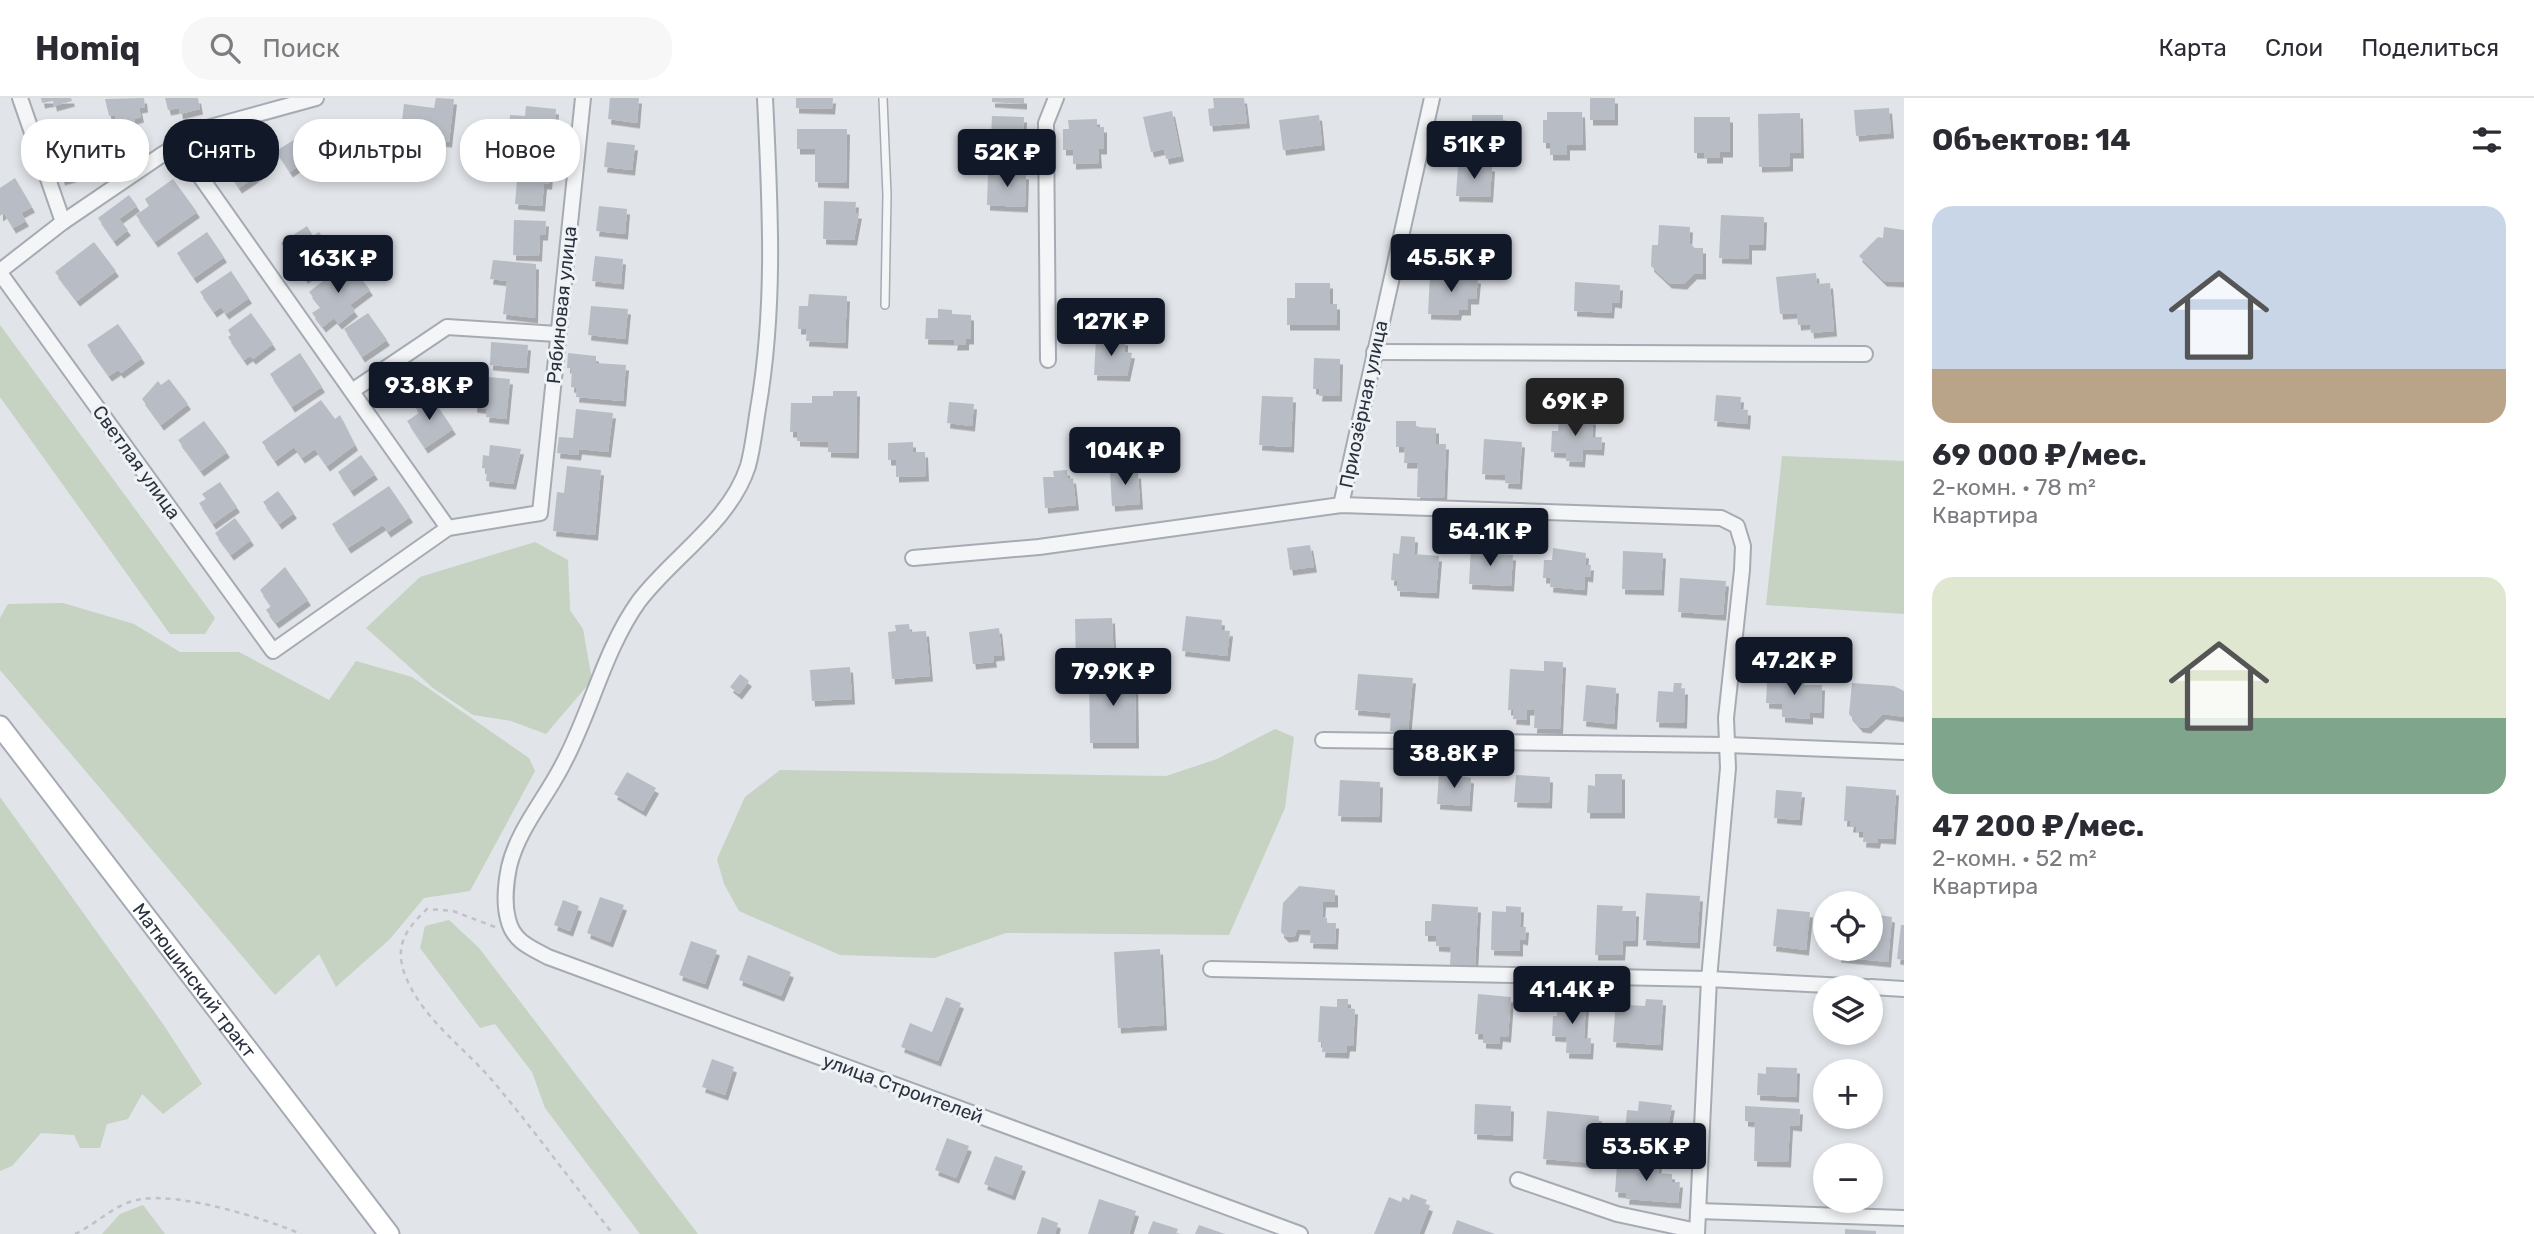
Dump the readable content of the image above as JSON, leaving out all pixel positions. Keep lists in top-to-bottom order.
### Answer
{
  "streets": {
    "main road": ["Матюшинский тракт"],
    "street": [
      "Рябиновая улица",
      "Приозёрная улица",
      "Светлая улица",
      "улица Строителей"
    ]
  },
  "crossings": [
    ["Рябиновая улица", "Светлая улица"]
  ],
  "page": {
    "header": "Homiq",
    "search": "Поиск",
    "nav": ["Карта", "Слои", "Поделиться"],
    "heading": "Объектов: 14",
    "chip": [
      "Купить",
      "Снять",
      "Фильтры",
      "Новое"
    ],
    "price": [
      "51K ₽",
      "52K ₽",
      "45.5K ₽",
      "163K ₽",
      "127K ₽",
      "93.8K ₽",
      "69K ₽",
      "104K ₽",
      "54.1K ₽",
      "47.2K ₽",
      "79.9K ₽",
      "38.8K ₽",
      "41.4K ₽",
      "53.5K ₽"
    ],
    "list": [
      {
        "name": "69 000 ₽/мес.",
        "note": "2-комн. · 78 m² · Квартира"
      },
      {
        "name": "47 200 ₽/мес.",
        "note": "2-комн. · 52 m² · Квартира"
      }
    ],
    "map_buttons": ["+", "−"]
  }
}
